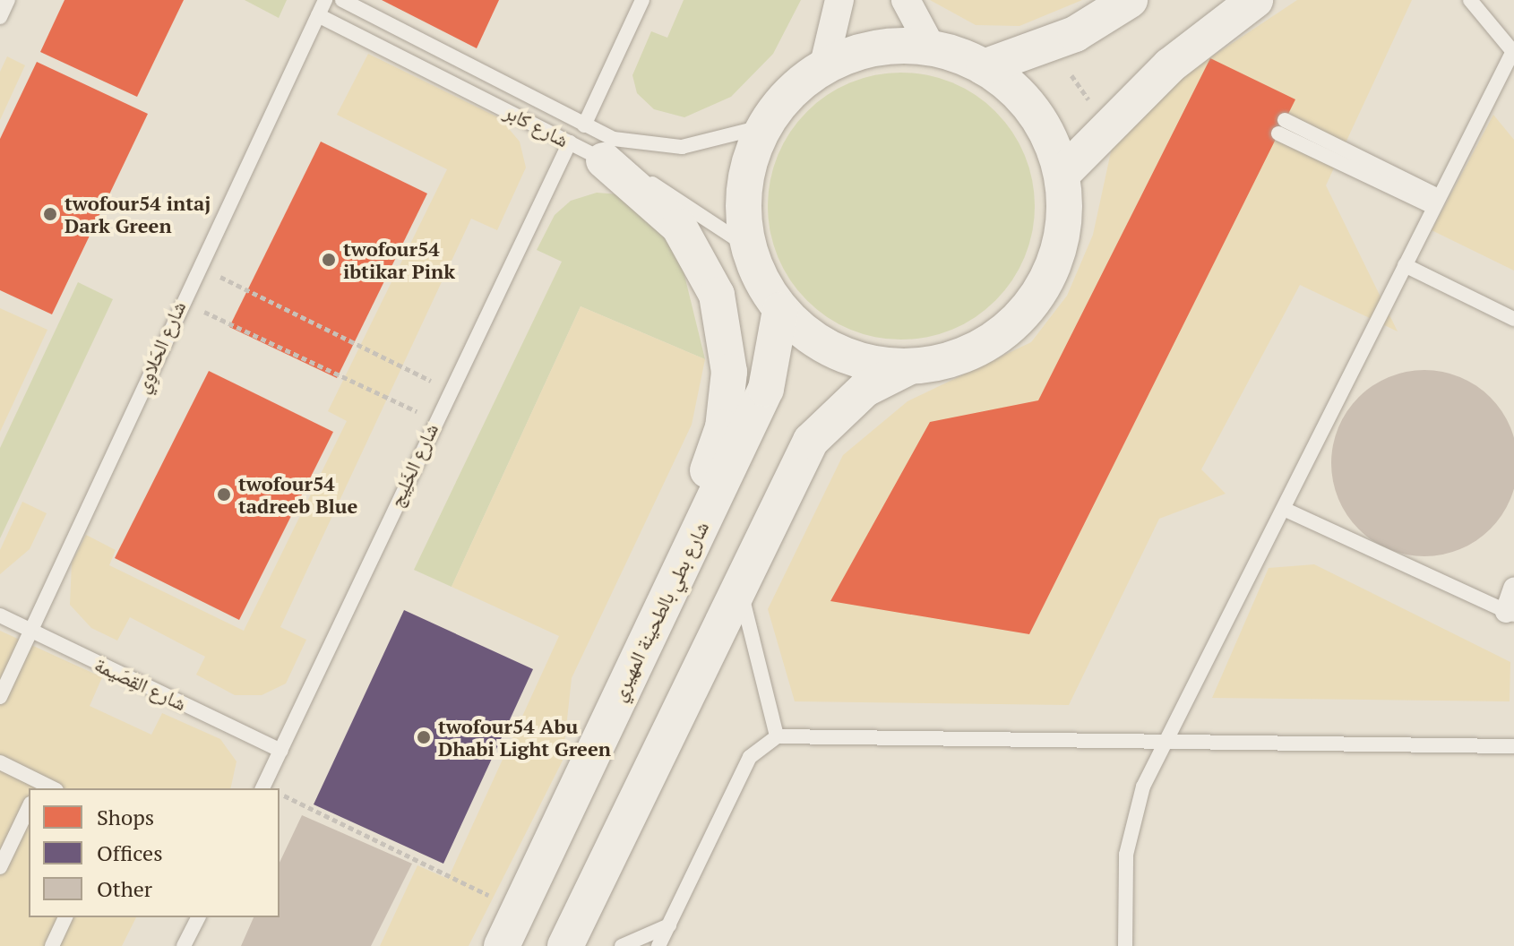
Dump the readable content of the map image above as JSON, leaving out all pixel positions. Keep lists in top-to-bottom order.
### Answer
{
  "streets": {
    "street": ["شارع بطي بالطحينة المهيري"],
    "lane": [
      "شارع كابر",
      "شارع الحَلاوِي",
      "شارع الخَلِيج",
      "شارع القِصَيمة"
    ]
  },
  "crossings": [
    ["شارع كابر", "شارع الحَلاوِي"],
    ["شارع كابر", "شارع الخَلِيج"],
    ["شارع الحَلاوِي", "شارع القِصَيمة"],
    ["شارع الخَلِيج", "شارع القِصَيمة"]
  ],
  "places": [
    "twofour54 intaj Dark Green",
    "twofour54 ibtikar Pink",
    "twofour54 tadreeb Blue",
    "twofour54 Abu Dhabi Light Green"
  ],
  "legend": ["Shops", "Offices", "Other"]
}
